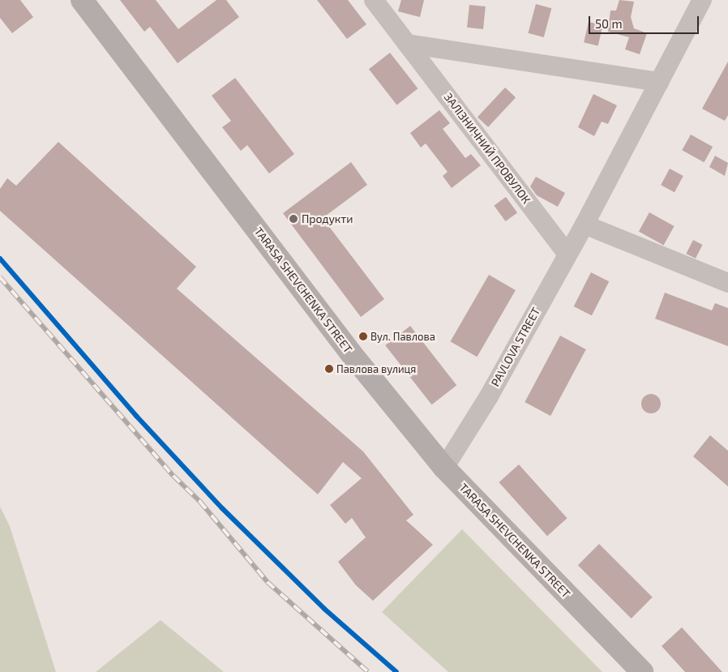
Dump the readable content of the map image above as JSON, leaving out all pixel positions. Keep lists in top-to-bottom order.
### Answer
{
  "streets": {
    "main road": ["TARASA SHEVCHENKA STREET"],
    "street": ["ЗАЛІЗНИЧНИЙ ПРОВУЛОК", "PAVLOVA STREET"]
  },
  "crossings": [
    ["ЗАЛІЗНИЧНИЙ ПРОВУЛОК", "PAVLOVA STREET"],
    ["TARASA SHEVCHENKA STREET", "PAVLOVA STREET"]
  ],
  "places": ["Продукти", "Вул. Павлова", "Павлова вулиця"],
  "scale_bar": "50 m"
}
